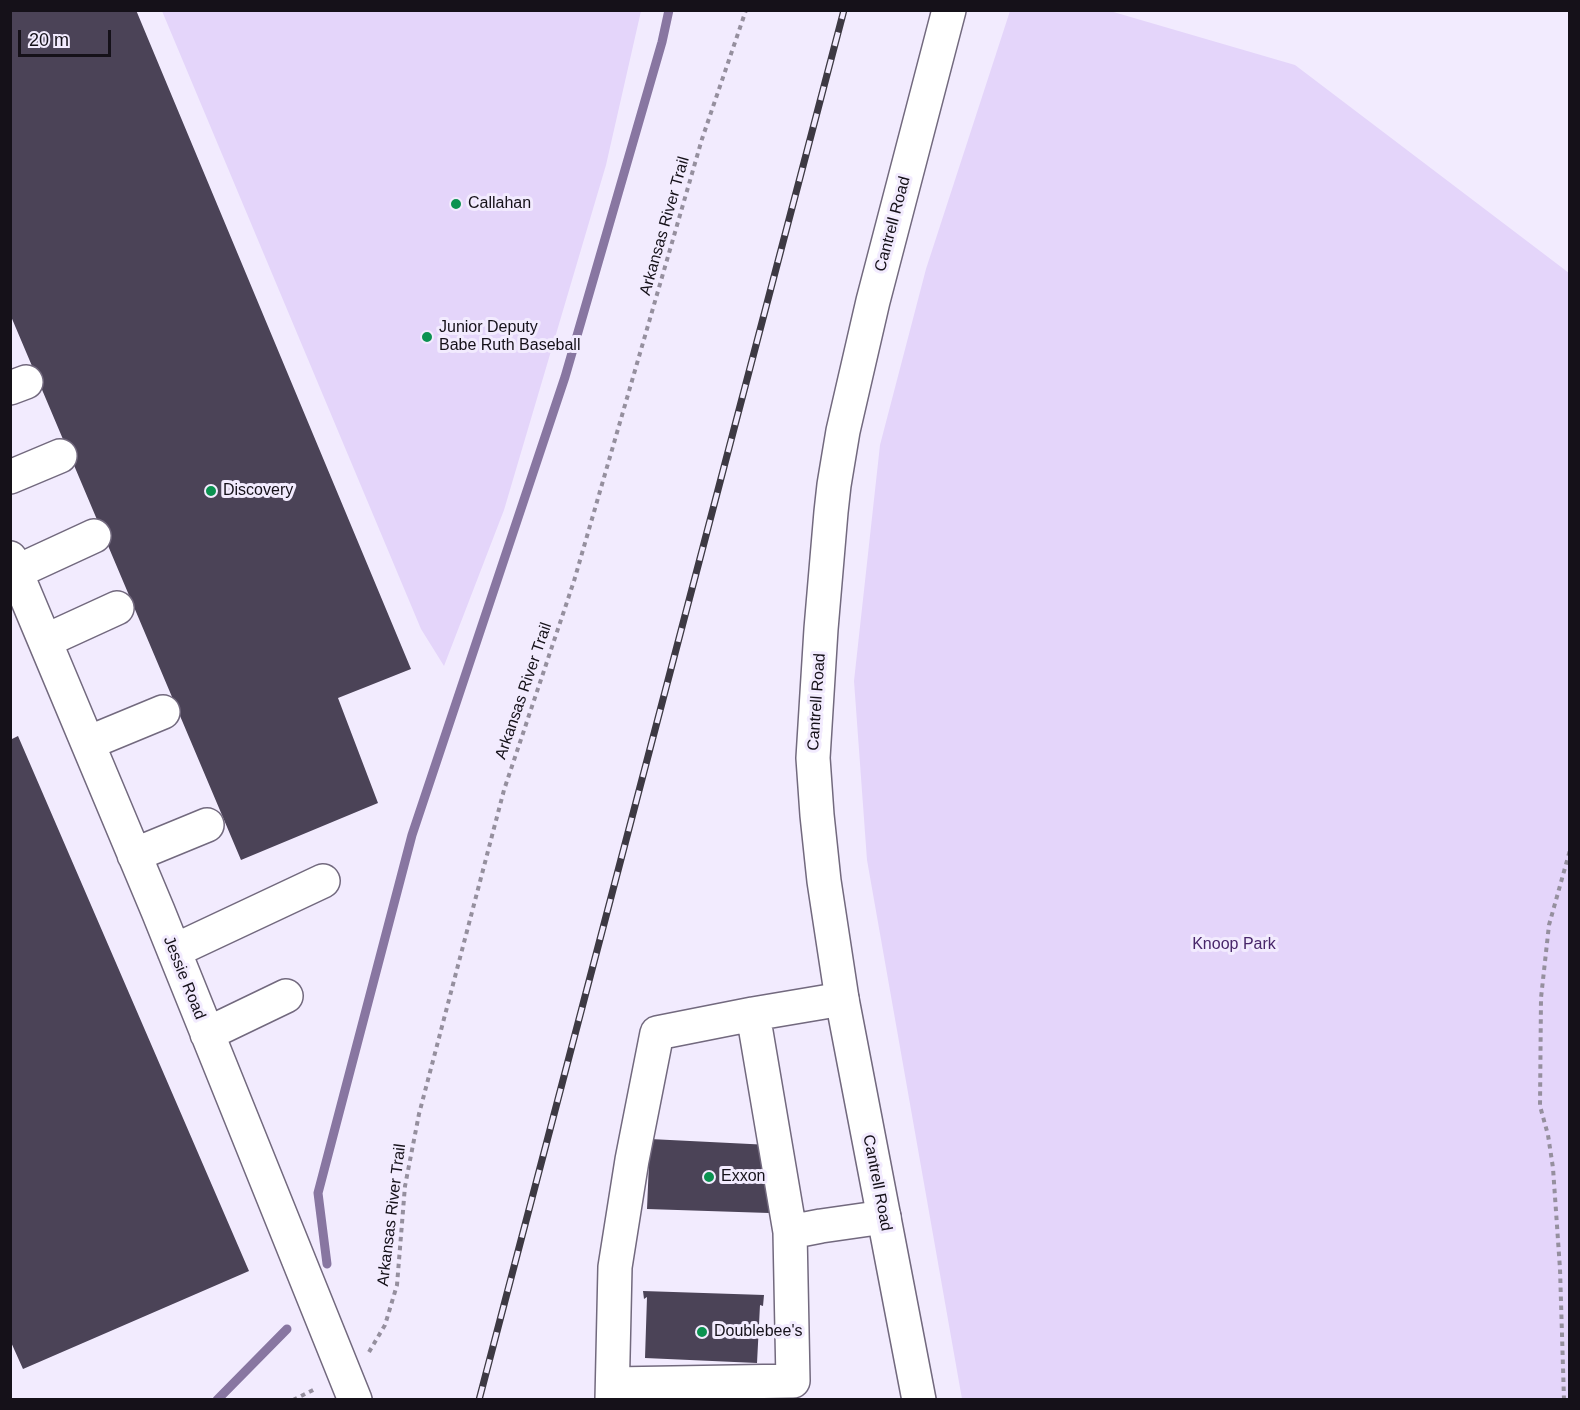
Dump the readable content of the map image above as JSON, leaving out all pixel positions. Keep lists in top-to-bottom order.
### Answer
{
  "streets": {
    "main road": ["Cantrell Road", "Jessie Road"],
    "path": ["Arkansas River Trail"]
  },
  "crossings": [
    ["Arkansas River Trail", "Jessie Road"]
  ],
  "parks": ["Knoop Park"],
  "places": [
    "Callahan",
    "Junior Deputy Babe Ruth Baseball",
    "Discovery",
    "Exxon",
    "Doublebee's"
  ],
  "scale_bar": "20 m"
}
